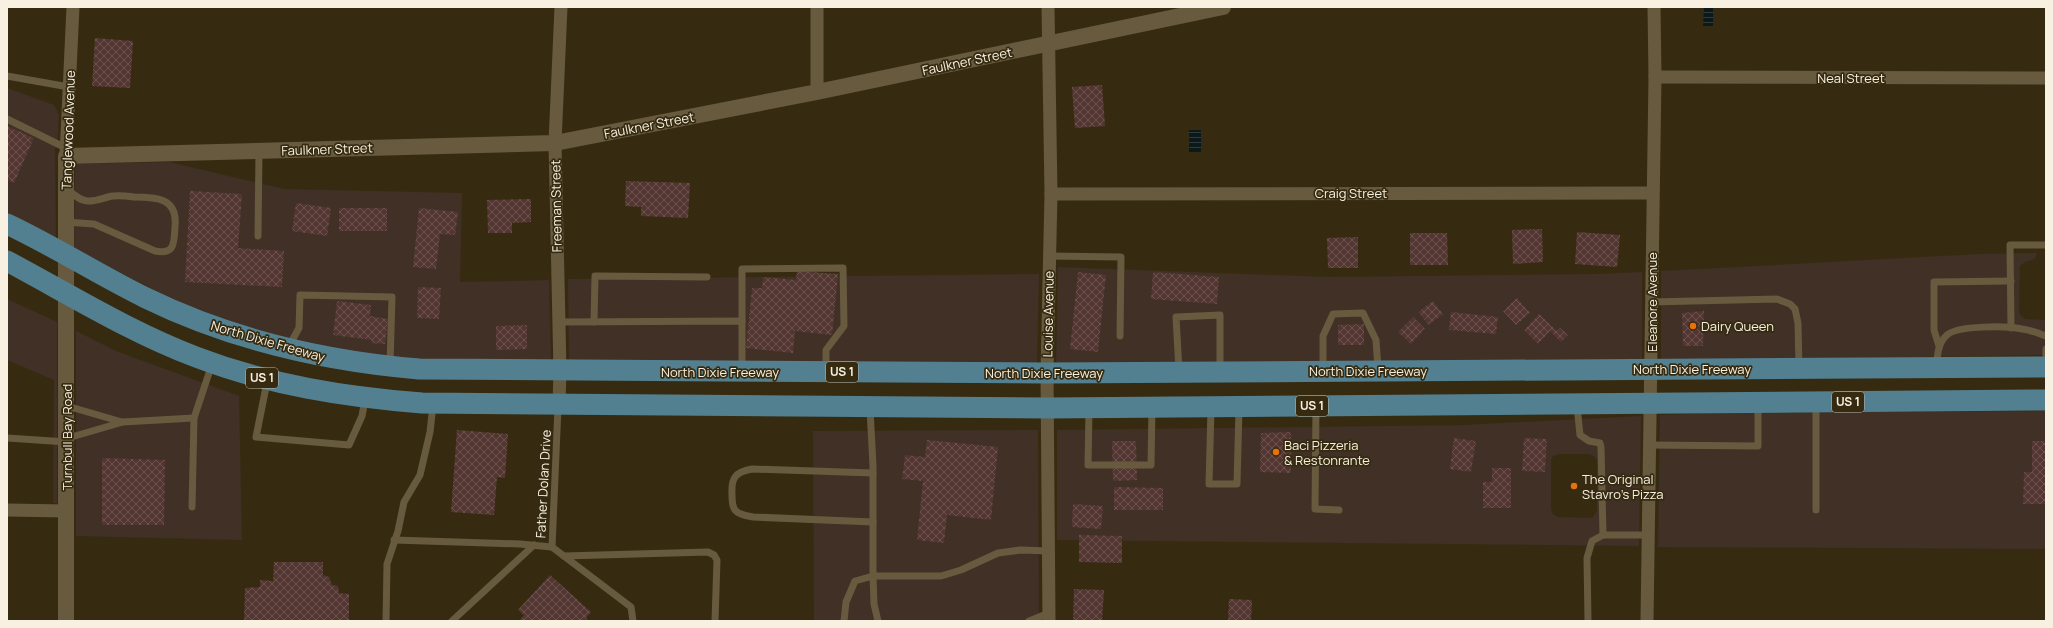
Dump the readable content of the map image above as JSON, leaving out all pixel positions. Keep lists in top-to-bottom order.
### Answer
{
  "streets": {
    "main road": ["North Dixie Freeway", "US 1"],
    "street": [
      "Faulkner Street",
      "Neal Street",
      "Tanglewood Avenue",
      "Craig Street",
      "Freeman Street",
      "Eleanore Avenue",
      "Louise Avenue",
      "Turnbull Bay Road"
    ],
    "lane": ["Father Dolan Drive"]
  },
  "crossings": [
    ["Faulkner Street", "Tanglewood Avenue"],
    ["Faulkner Street", "Freeman Street"],
    ["Faulkner Street", "Louise Avenue"],
    ["Neal Street", "Eleanore Avenue"],
    ["Tanglewood Avenue", "North Dixie Freeway"],
    ["Tanglewood Avenue", "US 1"],
    ["Tanglewood Avenue", "Turnbull Bay Road"],
    ["Craig Street", "Eleanore Avenue"],
    ["Craig Street", "Louise Avenue"],
    ["Freeman Street", "North Dixie Freeway"],
    ["Freeman Street", "US 1"],
    ["Freeman Street", "Father Dolan Drive"],
    ["Eleanore Avenue", "North Dixie Freeway"],
    ["Eleanore Avenue", "US 1"],
    ["Louise Avenue", "North Dixie Freeway"],
    ["Louise Avenue", "US 1"],
    ["North Dixie Freeway", "US 1"],
    ["North Dixie Freeway", "Turnbull Bay Road"],
    ["US 1", "Turnbull Bay Road"],
    ["US 1", "Father Dolan Drive"]
  ],
  "places": ["Dairy Queen", "Baci Pizzeria & Restonrante", "The Original Stavro's Pizza"]
}
